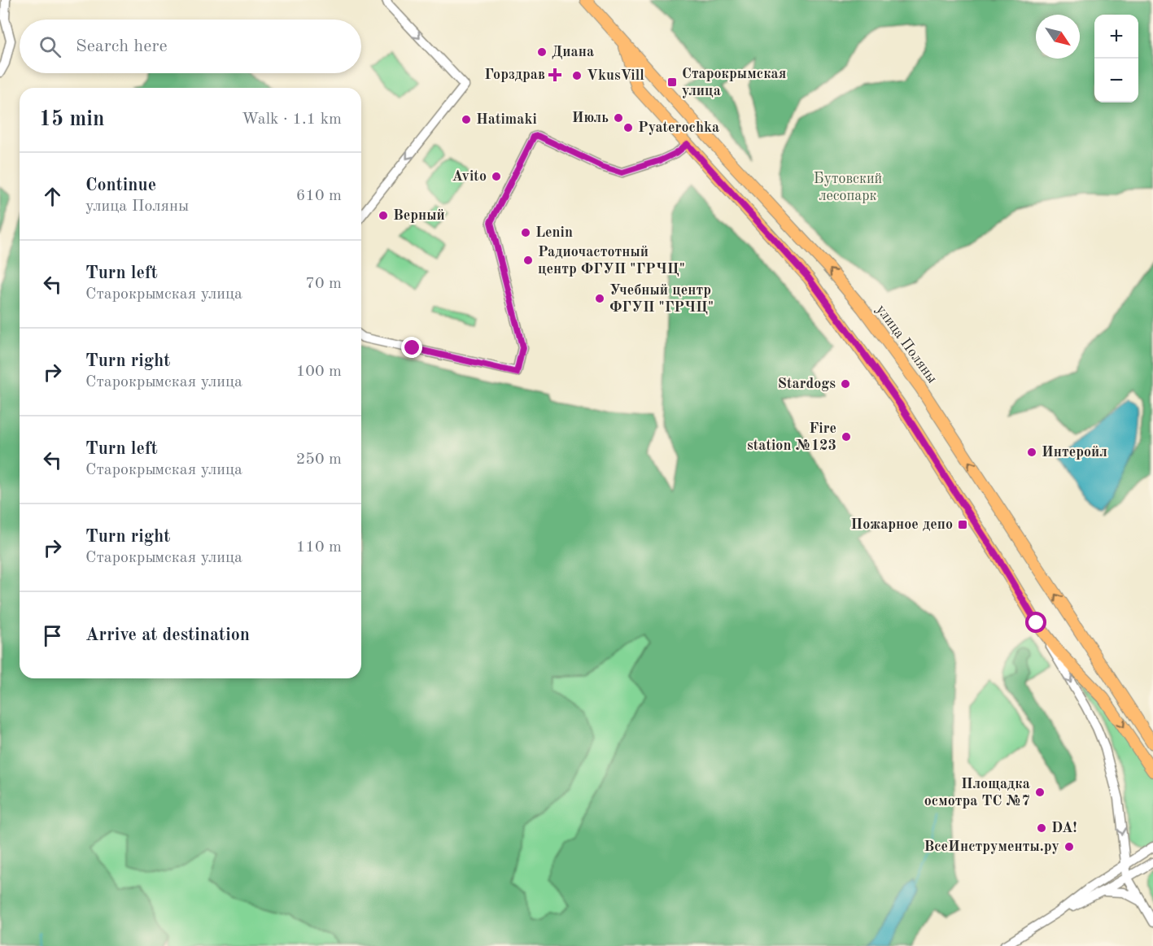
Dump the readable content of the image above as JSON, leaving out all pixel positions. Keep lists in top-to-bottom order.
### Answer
{
  "streets": {
    "main road": ["улица Поляны"]
  },
  "parks": ["Бутовский лесопарк"],
  "places": {
    "other": [
      "Диана",
      "VkusVill",
      "Июль",
      "Hatimaki",
      "Pyaterochka",
      "Avito",
      "Верный",
      "Lenin",
      "Радиочастотный центр ФГУП \"ГРЧЦ\"",
      "Учебный центр ФГУП \"ГРЧЦ\"",
      "Stardogs",
      "Fire station №123",
      "Интеройл",
      "Площадка осмотра ТС №7",
      "DA!",
      "ВсеИнструменты.ру"
    ],
    "health": ["Горздрав"],
    "transit": ["Старокрымская улица", "Пожарное депо"]
  },
  "north": "bottom right",
  "page": {
    "map_buttons": ["+", "−"],
    "search": "Search here",
    "heading": ["15 min", "Walk · 1.1 km"],
    "list": [
      ["Continue", "улица Поляны", "610 m"],
      ["Turn left", "Старокрымская улица", "70 m"],
      ["Turn right", "Старокрымская улица", "100 m"],
      ["Turn left", "Старокрымская улица", "250 m"],
      ["Turn right", "Старокрымская улица", "110 m"],
      "Arrive at destination"
    ]
  }
}
